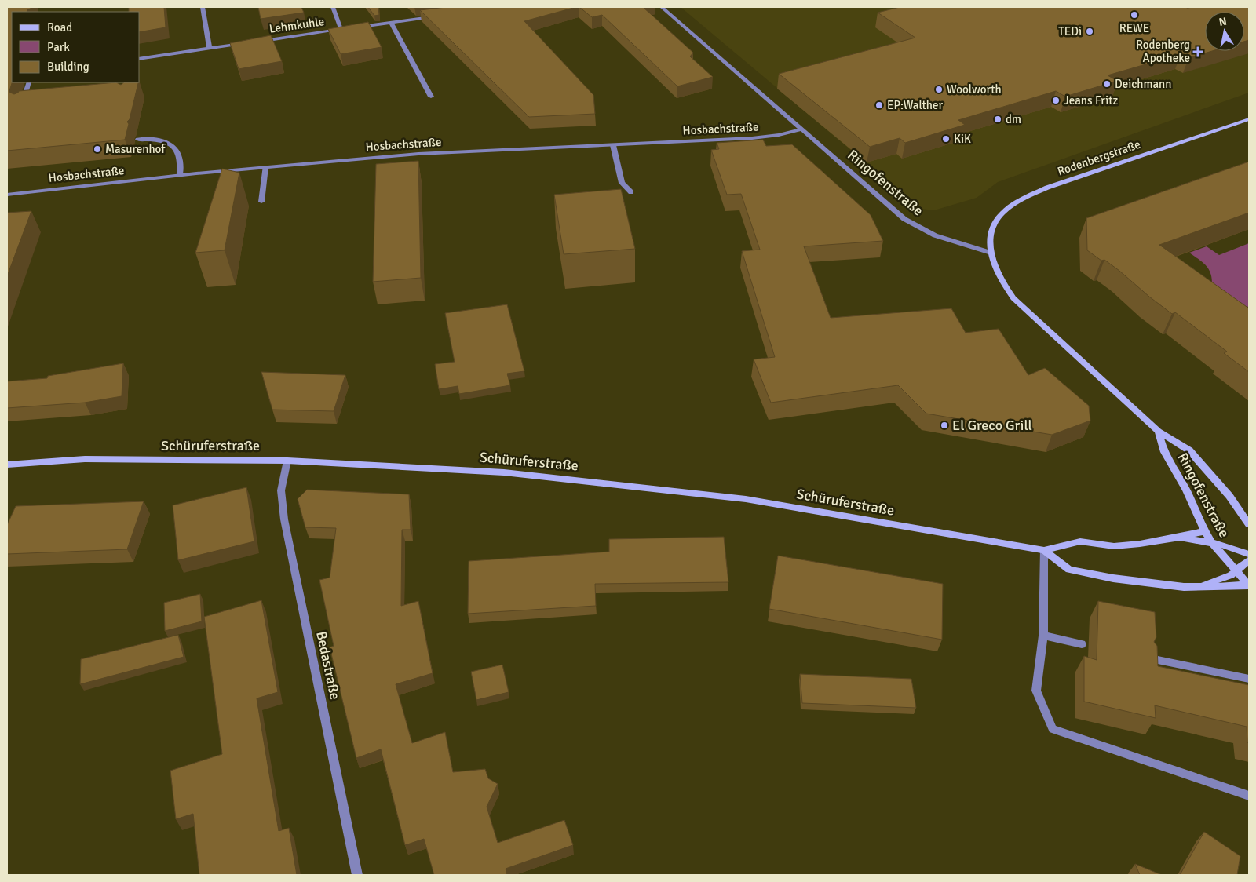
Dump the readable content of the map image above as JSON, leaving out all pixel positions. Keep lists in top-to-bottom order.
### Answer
{
  "streets": {
    "main road": ["Rodenbergstraße", "Ringofenstraße", "Schüruferstraße"],
    "street": ["Lehmkuhle", "Hosbachstraße", "Bedastraße"]
  },
  "crossings": [
    ["Hosbachstraße", "Ringofenstraße"],
    ["Rodenbergstraße", "Ringofenstraße"],
    ["Ringofenstraße", "Schüruferstraße"],
    ["Schüruferstraße", "Bedastraße"]
  ],
  "places": {
    "other": [
      "REWE",
      "TEDi",
      "Deichmann",
      "Woolworth",
      "Jeans Fritz",
      "EP:Walther",
      "dm",
      "KiK",
      "Masurenhof",
      "El Greco Grill"
    ],
    "health": ["Rodenberg Apotheke"]
  },
  "legend": ["Road", "Park", "Building"],
  "north": "top"
}
